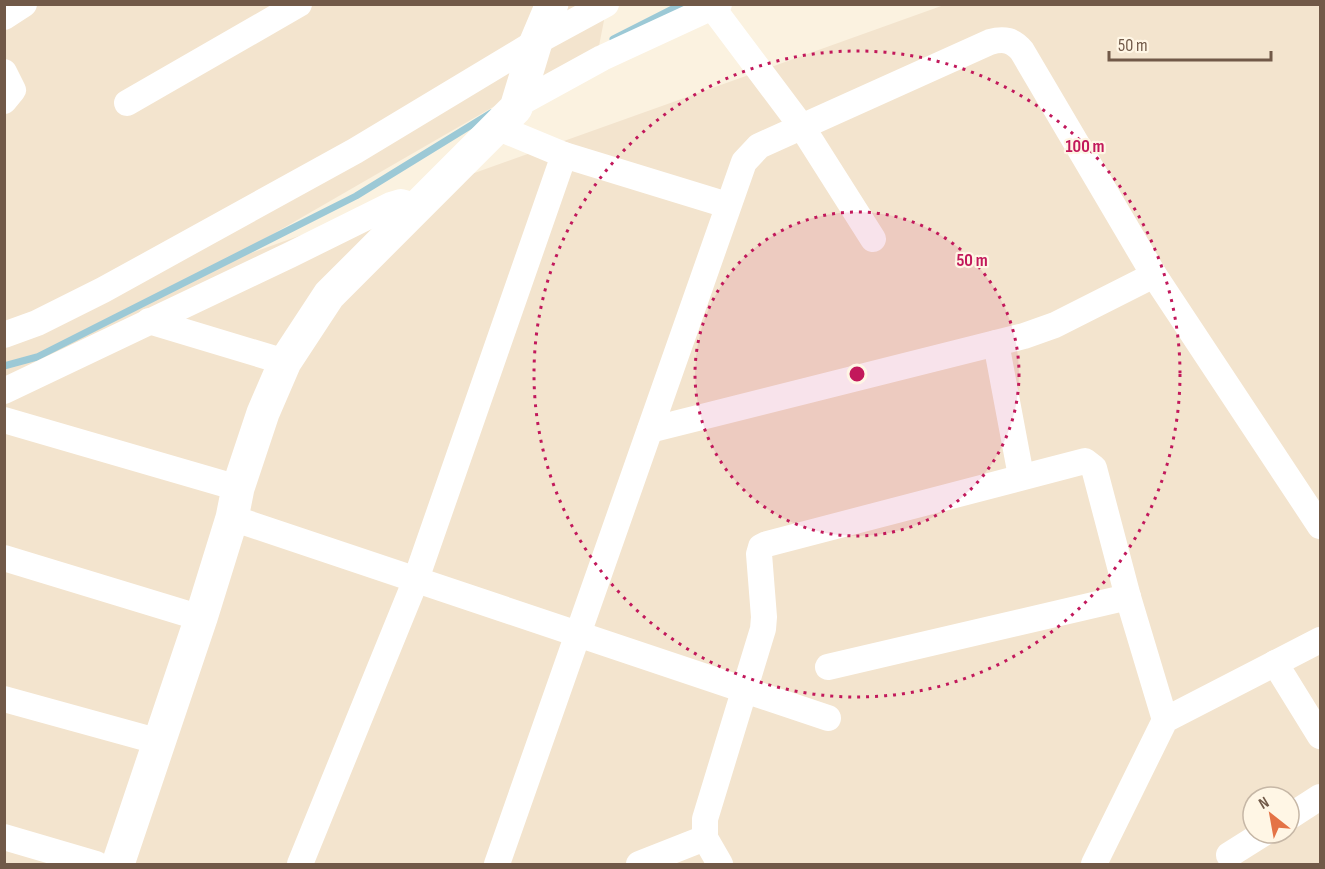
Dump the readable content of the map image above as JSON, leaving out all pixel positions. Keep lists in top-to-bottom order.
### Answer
{
  "scale_bar": "50 m",
  "north": "top left",
  "rings": ["100 m", "50 m"]
}
